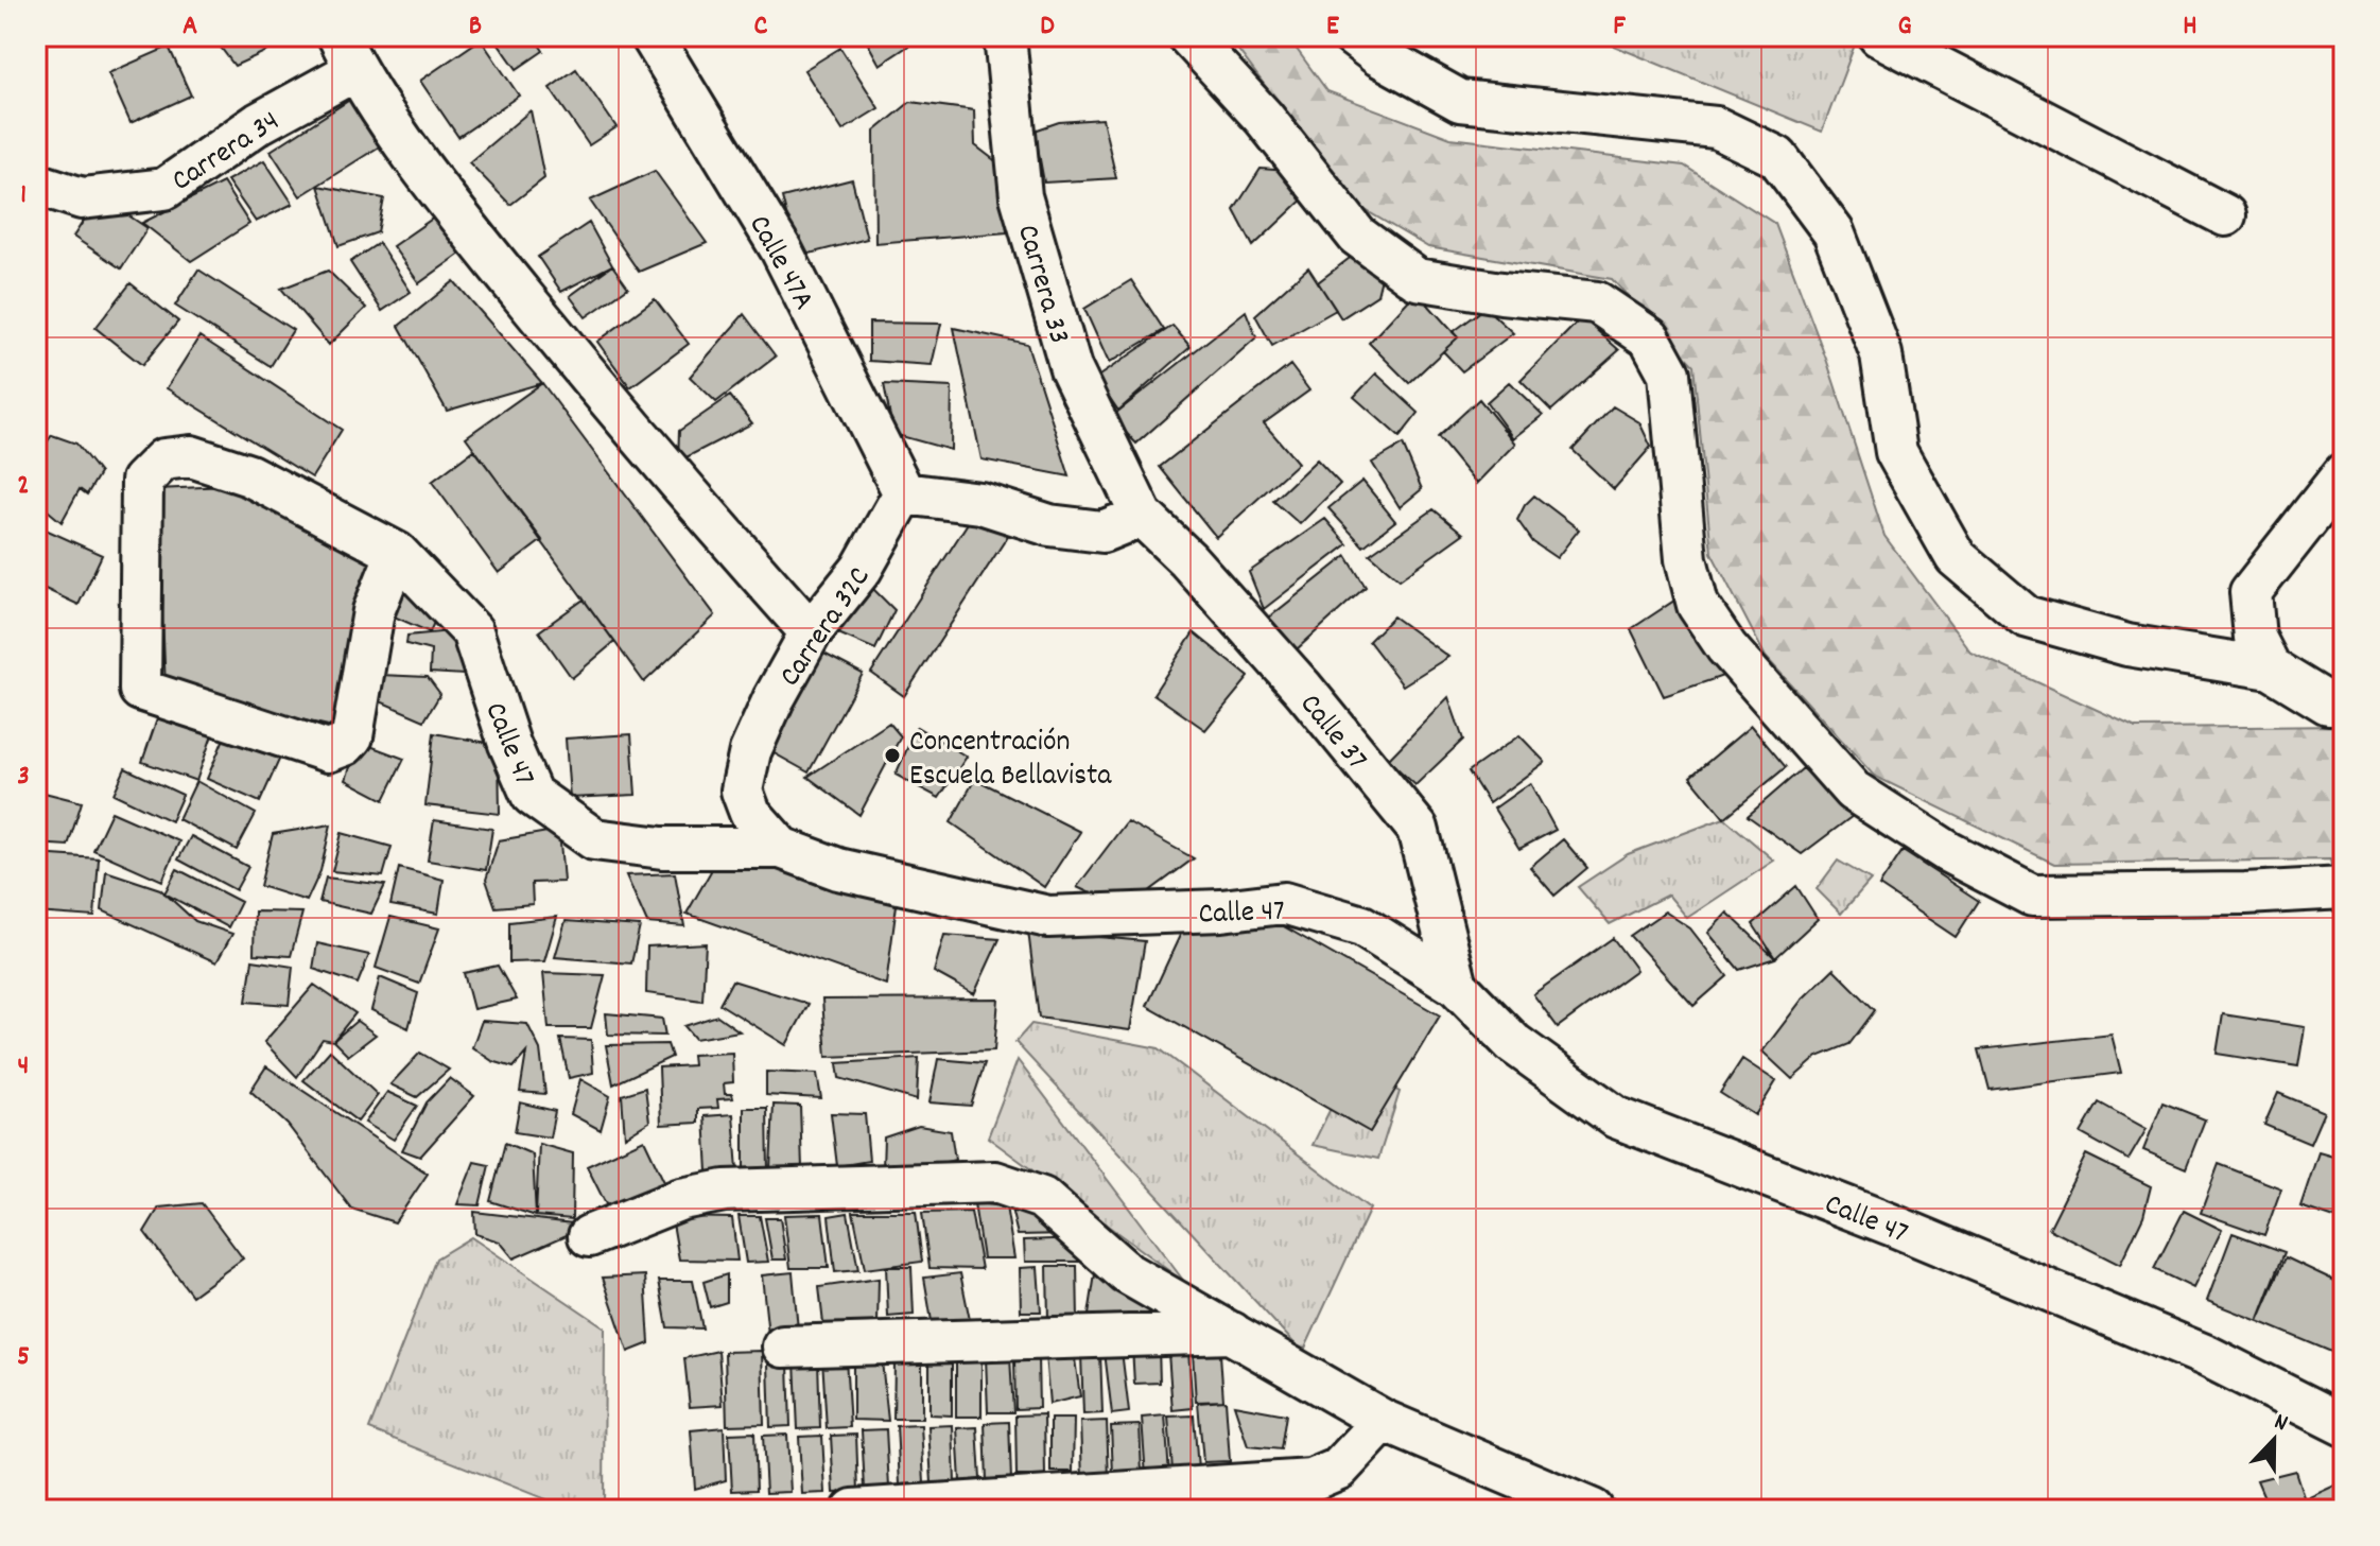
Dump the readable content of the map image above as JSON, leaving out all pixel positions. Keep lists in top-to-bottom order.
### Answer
{
  "streets": {
    "street": [
      "Carrera 34",
      "Calle 47A",
      "Carrera 33",
      "Carrera 32C",
      "Calle 37",
      "Calle 47"
    ]
  },
  "crossings": [
    ["Calle 47A", "Carrera 32C"],
    ["Carrera 33", "Calle 37"],
    ["Carrera 32C", "Calle 47"],
    ["Calle 37", "Calle 47"]
  ],
  "places": ["Concentración Escuela Bellavista"],
  "north": "top",
  "grid": {
    "columns": [
      "A",
      "B",
      "C",
      "D",
      "E",
      "F",
      "G",
      "H"
    ],
    "rows": [
      "1",
      "2",
      "3",
      "4",
      "5"
    ]
  }
}
